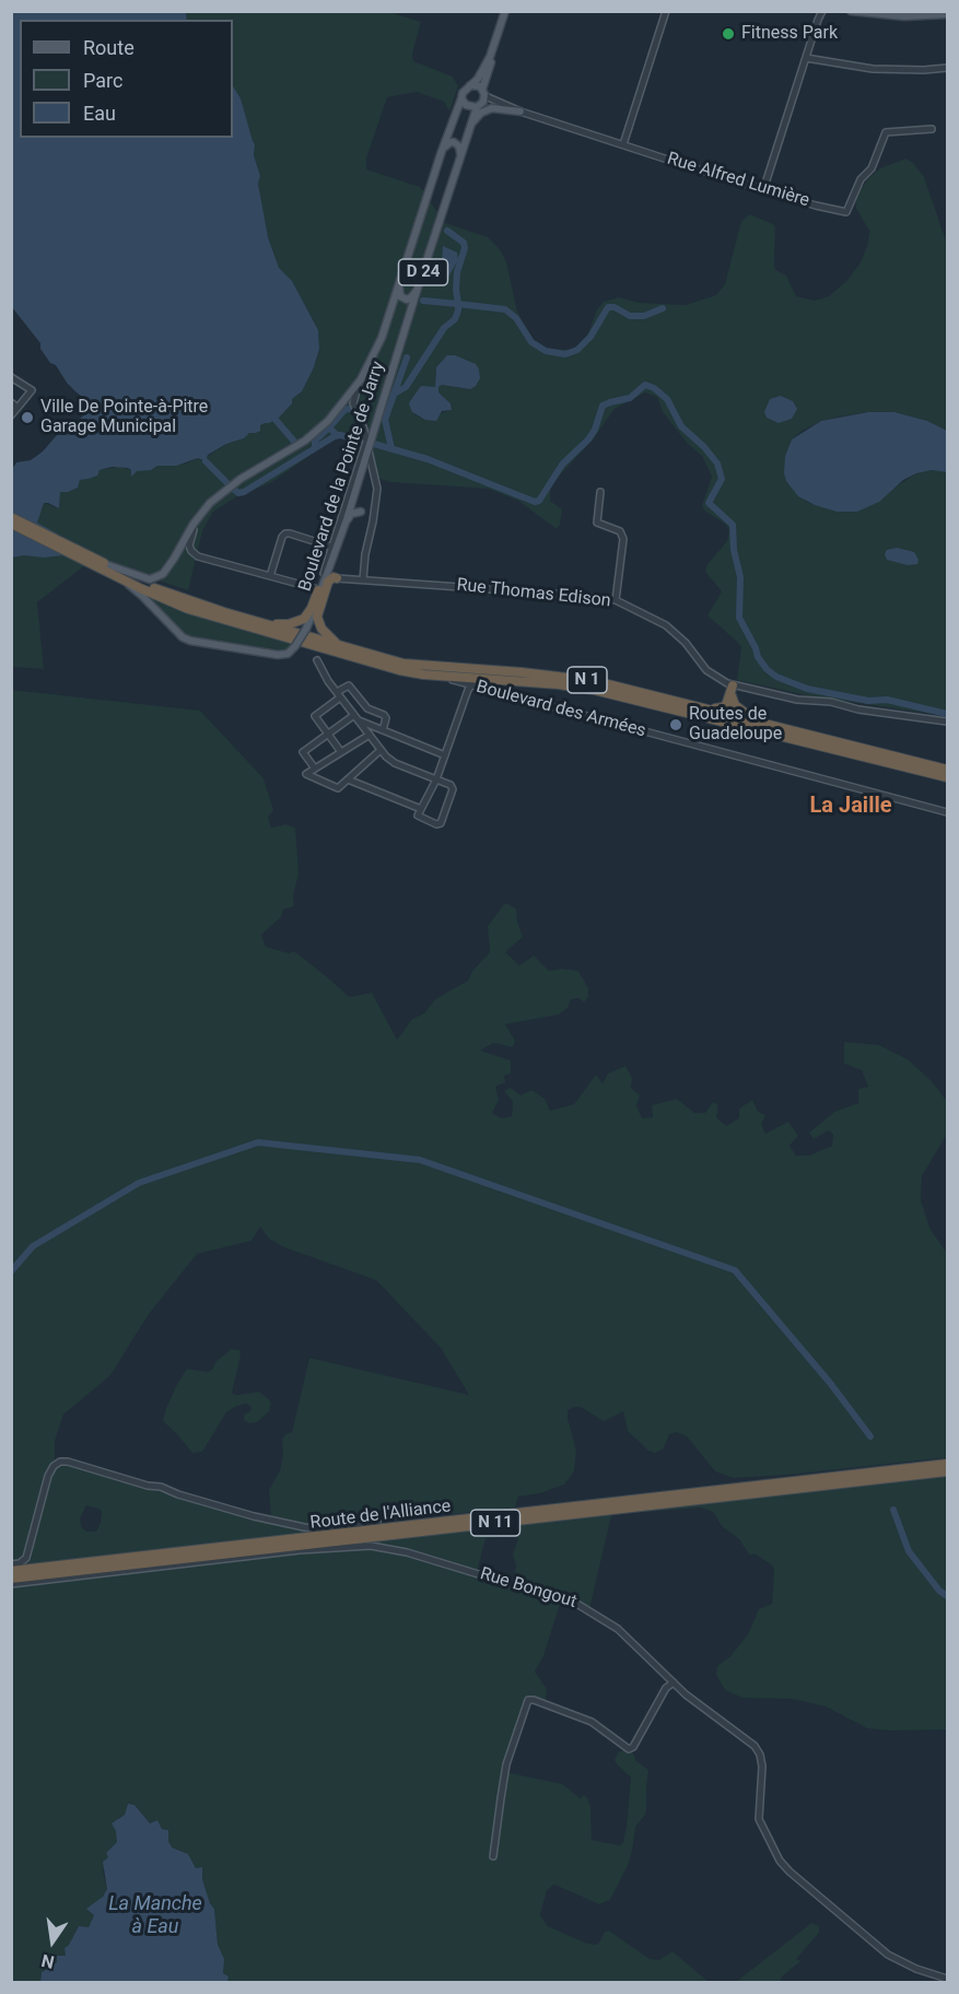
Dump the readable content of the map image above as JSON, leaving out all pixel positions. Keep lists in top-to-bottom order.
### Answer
{
  "streets": {
    "highway": ["N 1", "Route de l'Alliance", "N 11"],
    "main road": ["D 24", "Boulevard de la Pointe de Jarry"],
    "street": [
      "Rue Alfred Lumière",
      "Rue Thomas Edison",
      "Boulevard des Armées",
      "Rue Bongout"
    ]
  },
  "crossings": [
    ["Rue Alfred Lumière", "D 24"],
    ["Rue Alfred Lumière", "Boulevard de la Pointe de Jarry"],
    ["D 24", "Boulevard de la Pointe de Jarry"],
    ["D 24", "N 1"],
    ["Boulevard de la Pointe de Jarry", "N 1"],
    ["N 1", "Boulevard des Armées"]
  ],
  "districts": ["La Jaille"],
  "water": ["La Manche à Eau"],
  "places": ["Fitness Park", "Ville De Pointe-à-Pitre Garage Municipal", "Routes de Guadeloupe"],
  "legend": ["Route", "Parc", "Eau"],
  "north": "bottom"
}
